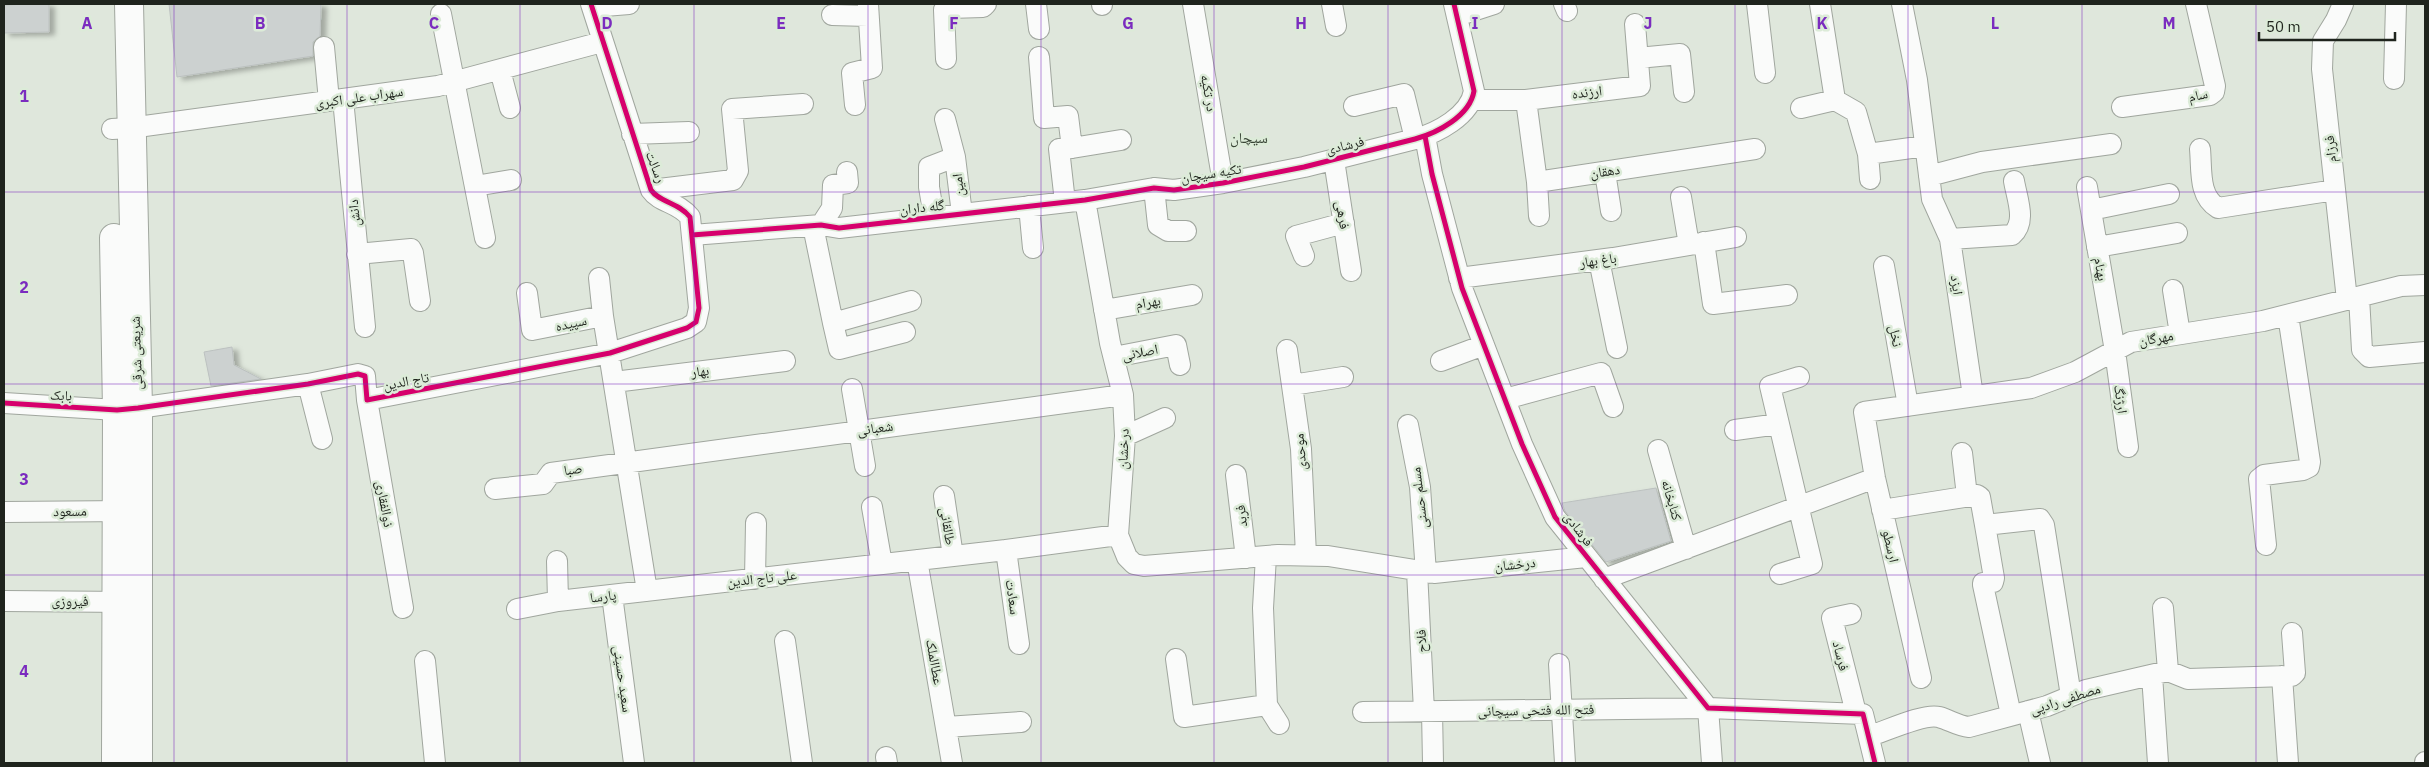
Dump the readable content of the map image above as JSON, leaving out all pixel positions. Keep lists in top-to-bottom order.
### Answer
{
  "streets": {
    "main road": ["شریعتی شرقی"],
    "street": [
      "ارزنده",
      "در تکیه",
      "سام",
      "سهراب علی اکبری",
      "فرشادی",
      "فرزام",
      "رسالت",
      "دهقان",
      "تکیه سیچان",
      "امین",
      "گله داران",
      "دانش",
      "فرهی",
      "باغ بهار",
      "بهنام",
      "ایزد",
      "بهرام",
      "سپیده",
      "نخل",
      "مهرگان",
      "اصلانی",
      "بهار",
      "تاج الدین",
      "بابک",
      "ارژنگ",
      "شعبانی",
      "درخشان",
      "موحدی",
      "صبا",
      "مسلم حسنی",
      "کتابخانه",
      "ذوالفقاری",
      "مسعود",
      "فربد",
      "طالقانی",
      "ارسطو",
      "علی تاج الدین",
      "پارسا",
      "سعادت",
      "فیروزی",
      "فلاح",
      "فرساد",
      "عطاالملک",
      "سعید حسینی",
      "مصطفی رادپی",
      "فتح الله فتحی سیچانی"
    ]
  },
  "crossings": [
    ["ارزنده", "فرشادی"],
    ["در تکیه", "تکیه سیچان"],
    ["سهراب علی اکبری", "رسالت"],
    ["سهراب علی اکبری", "دانش"],
    ["سهراب علی اکبری", "شریعتی شرقی"],
    ["فرشادی", "تکیه سیچان"],
    ["فرشادی", "فرهی"],
    ["فرشادی", "باغ بهار"],
    ["فرشادی", "درخشان"],
    ["فرشادی", "فتح الله فتحی سیچانی"],
    ["فرزام", "مهرگان"],
    ["رسالت", "گله داران"],
    ["رسالت", "سپیده"],
    ["رسالت", "تاج الدین"],
    ["تکیه سیچان", "گله داران"],
    ["امین", "گله داران"],
    ["گله داران", "درخشان"],
    ["بهنام", "مهرگان"],
    ["بهنام", "ارژنگ"],
    ["ایزد", "مهرگان"],
    ["بهرام", "درخشان"],
    ["سپیده", "تاج الدین"],
    ["نخل", "مهرگان"],
    ["مهرگان", "ارژنگ"],
    ["مهرگان", "ارسطو"],
    ["اصلانی", "درخشان"],
    ["شریعتی شرقی", "تاج الدین"],
    ["شریعتی شرقی", "بابک"],
    ["شریعتی شرقی", "مسعود"],
    ["شریعتی شرقی", "فیروزی"],
    ["تاج الدین", "بابک"],
    ["تاج الدین", "ذوالفقاری"],
    ["شعبانی", "درخشان"],
    ["شعبانی", "صبا"],
    ["درخشان", "موحدی"],
    ["درخشان", "مسلم حسنی"],
    ["درخشان", "فربد"],
    ["درخشان", "علی تاج الدین"],
    ["درخشان", "فلاح"],
    ["مسلم حسنی", "فلاح"],
    ["طالقانی", "علی تاج الدین"],
    ["علی تاج الدین", "پارسا"],
    ["علی تاج الدین", "سعادت"],
    ["علی تاج الدین", "عطاالملک"],
    ["پارسا", "سعید حسینی"],
    ["فلاح", "فتح الله فتحی سیچانی"]
  ],
  "districts": ["سیچان"],
  "scale_bar": "50 m",
  "grid": {
    "columns": [
      "A",
      "B",
      "C",
      "D",
      "E",
      "F",
      "G",
      "H",
      "I",
      "J",
      "K",
      "L",
      "M"
    ],
    "rows": [
      "1",
      "2",
      "3",
      "4"
    ]
  }
}
